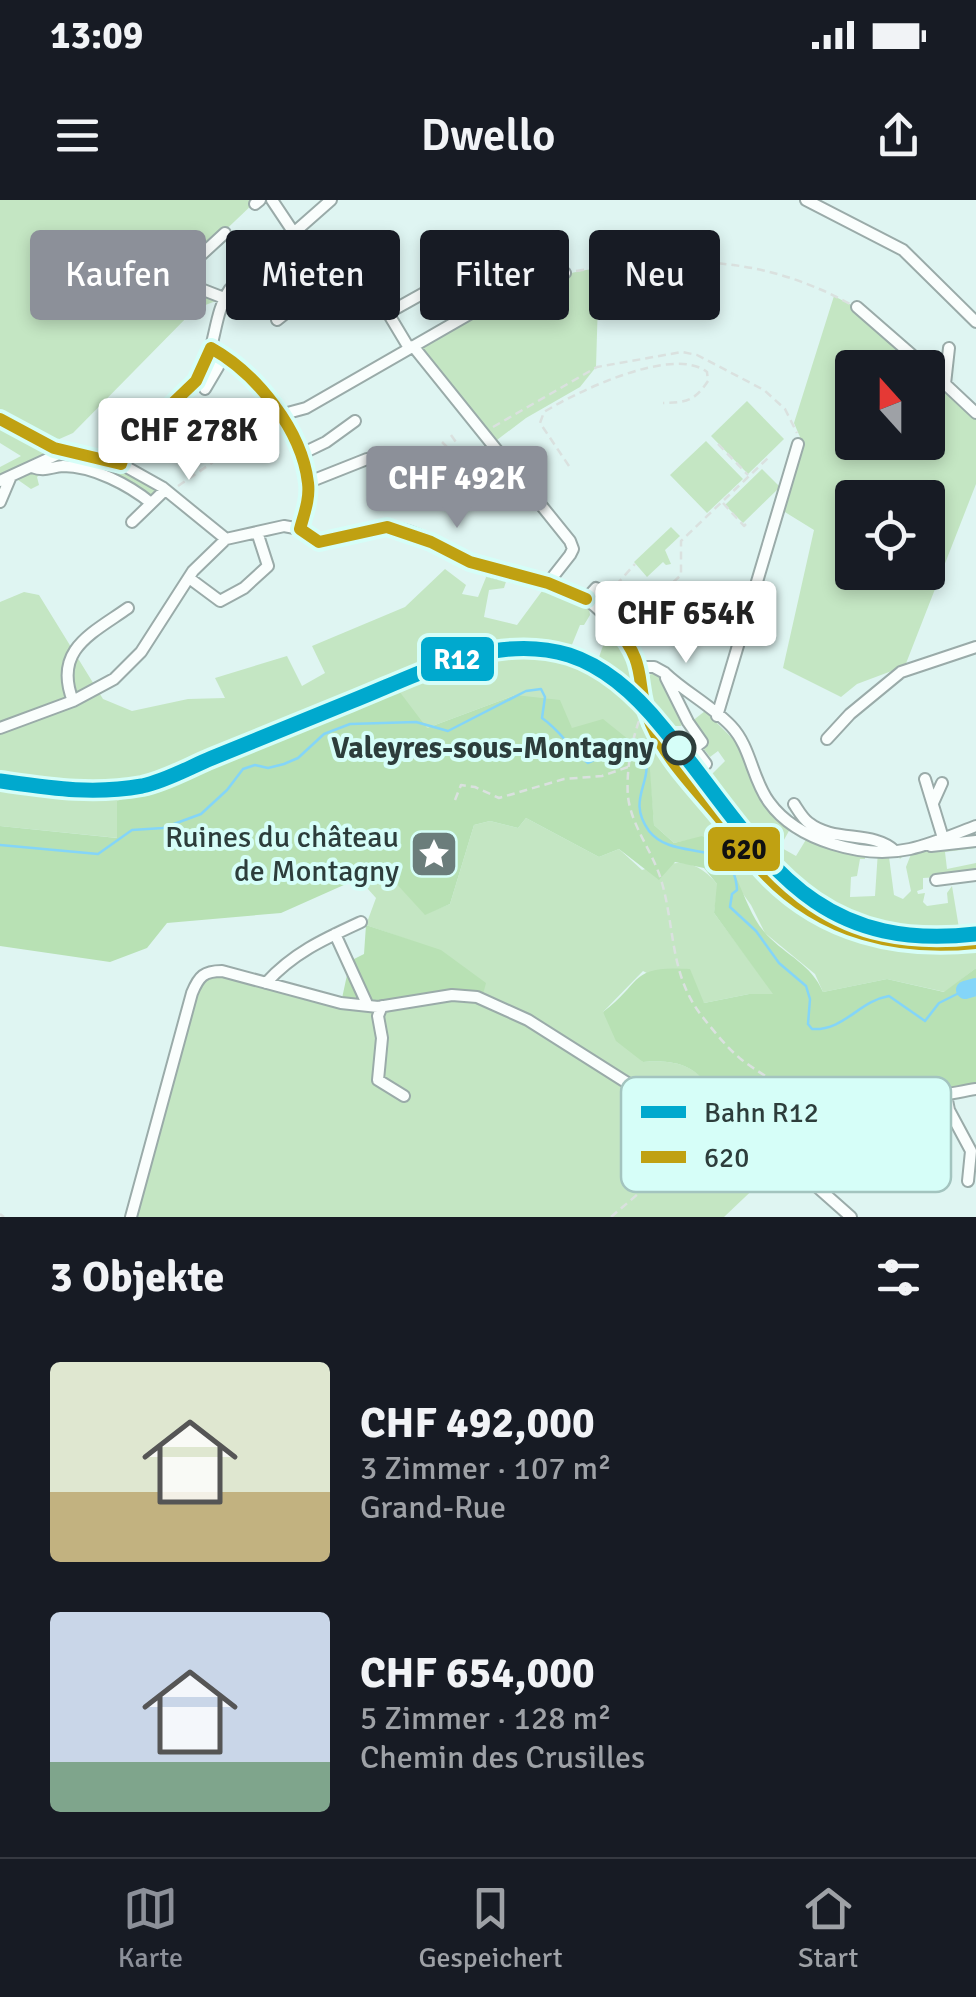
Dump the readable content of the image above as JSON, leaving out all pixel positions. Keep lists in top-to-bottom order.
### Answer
{
  "places": {
    "other": ["Valeyres-sous-Montagny"],
    "place": ["Ruines du château de Montagny"]
  },
  "lines": ["transit line 620", "rail line R12"],
  "legend": ["Bahn R12", "620"],
  "north": "top",
  "page": {
    "status": "13:09",
    "header": "Dwello",
    "chip": [
      "Kaufen",
      "Mieten",
      "Filter",
      "Neu"
    ],
    "price": ["CHF 278K", "CHF 492K", "CHF 654K"],
    "heading": "3 Objekte",
    "list": [
      {
        "name": "CHF 492,000",
        "note": "3 Zimmer · 107 m² · Grand-Rue"
      },
      {
        "name": "CHF 654,000",
        "note": "5 Zimmer · 128 m² · Chemin des Crusilles"
      }
    ],
    "tabs": ["Karte", "Gespeichert", "Start"]
  }
}
